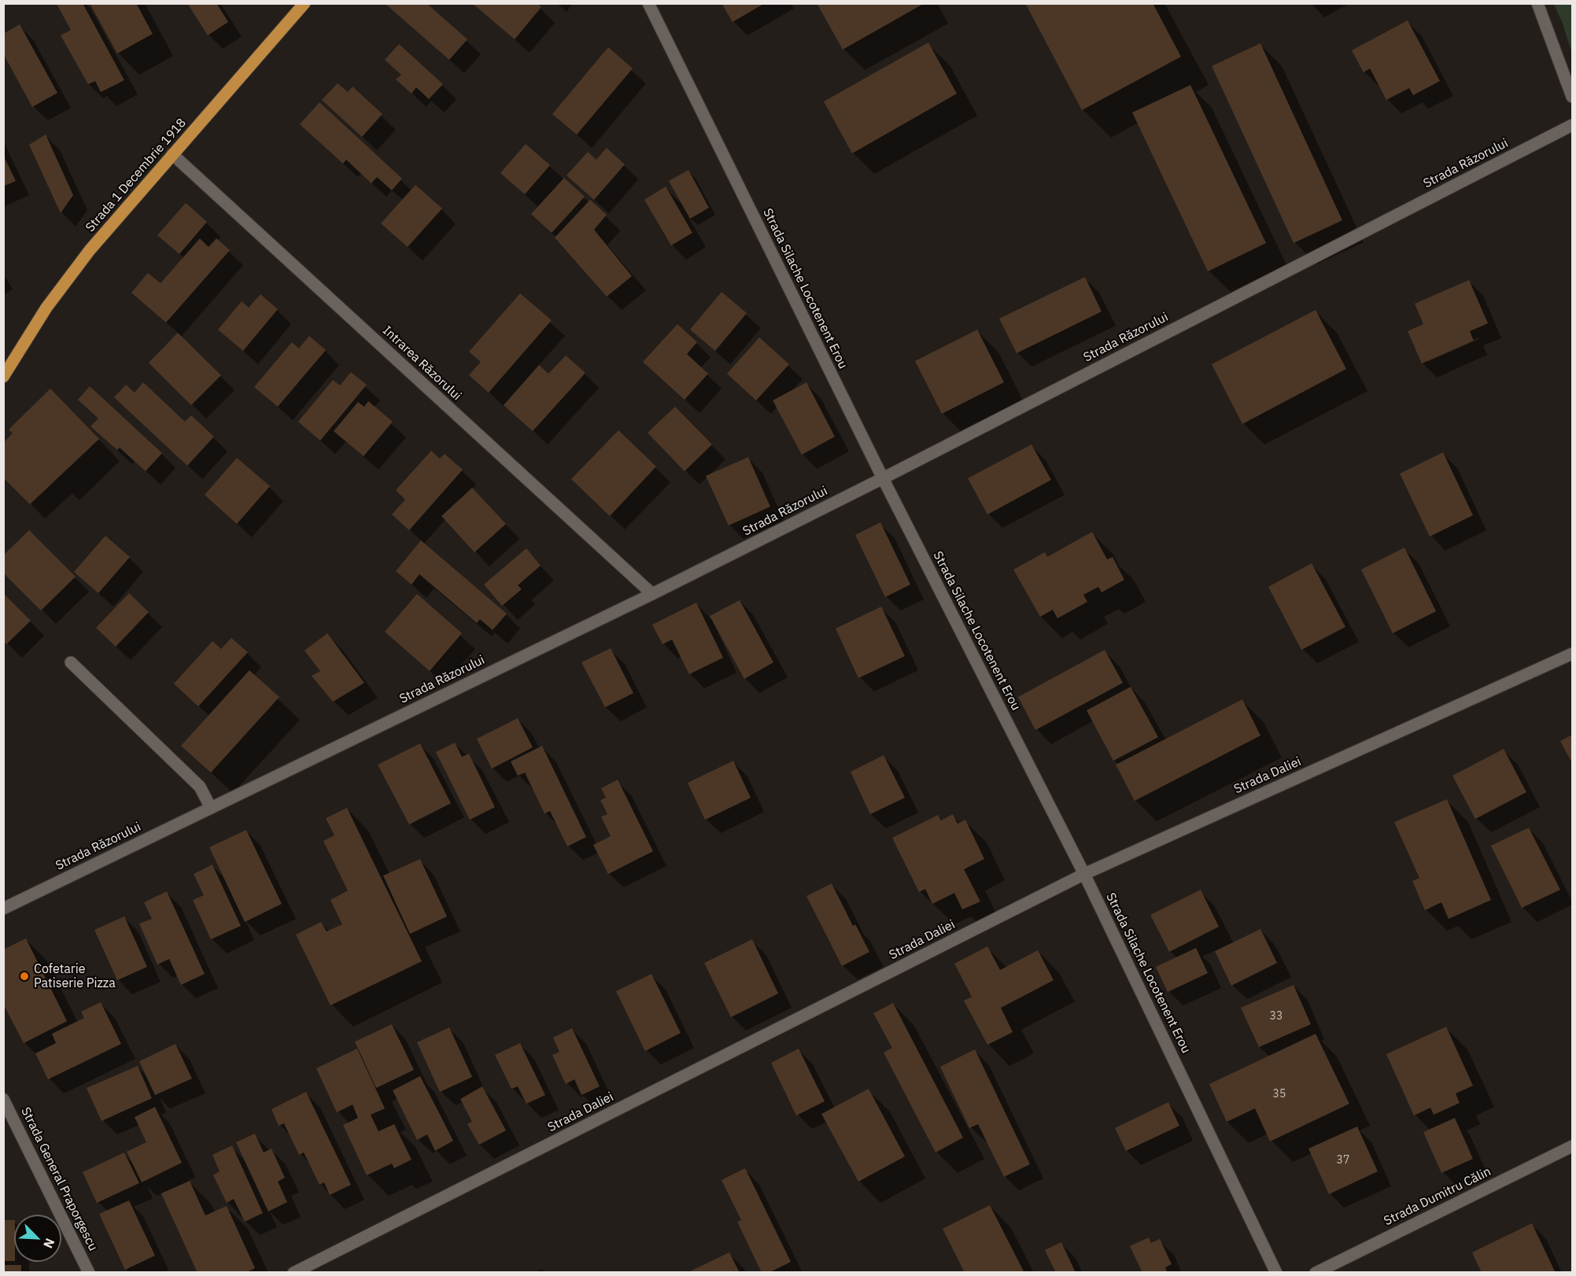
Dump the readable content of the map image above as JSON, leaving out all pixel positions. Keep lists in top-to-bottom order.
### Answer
{
  "streets": {
    "main road": ["Strada 1 Decembrie 1918"],
    "street": [
      "Strada Răzorului",
      "Strada Silache Locotenent Erou",
      "Intrarea Răzorului",
      "Strada Daliei",
      "Strada General Praporgescu",
      "Strada Dumitru Călin"
    ]
  },
  "crossings": [
    ["Strada Răzorului", "Strada Silache Locotenent Erou"],
    ["Strada Răzorului", "Intrarea Răzorului"],
    ["Strada 1 Decembrie 1918", "Intrarea Răzorului"],
    ["Strada Silache Locotenent Erou", "Strada Daliei"]
  ],
  "places": ["Cofetarie Patiserie Pizza"],
  "house_numbers": ["33", "35", "37"],
  "north": "bottom right"
}
